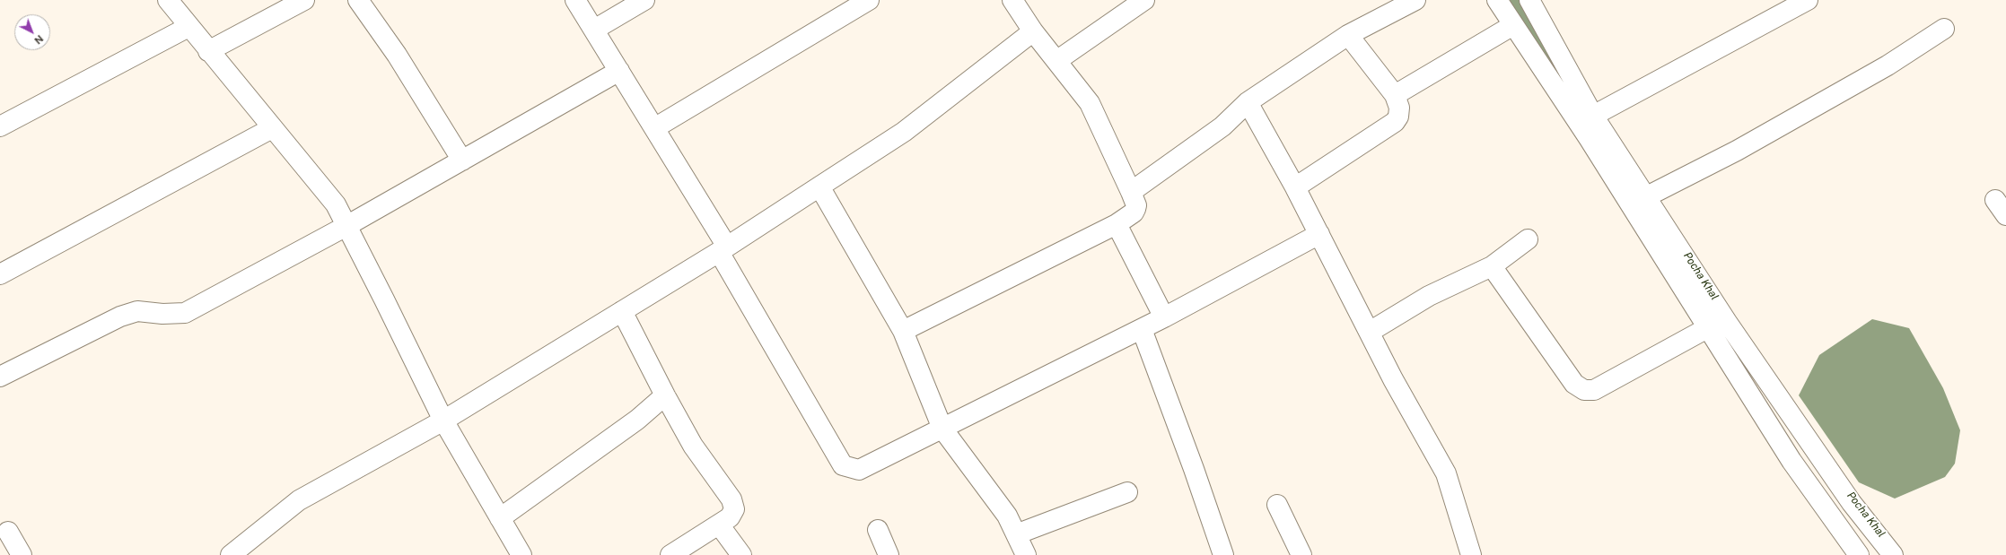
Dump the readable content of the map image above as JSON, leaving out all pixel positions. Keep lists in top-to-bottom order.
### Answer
{
  "water": ["Pocha Khal"],
  "north": "bottom right"
}
